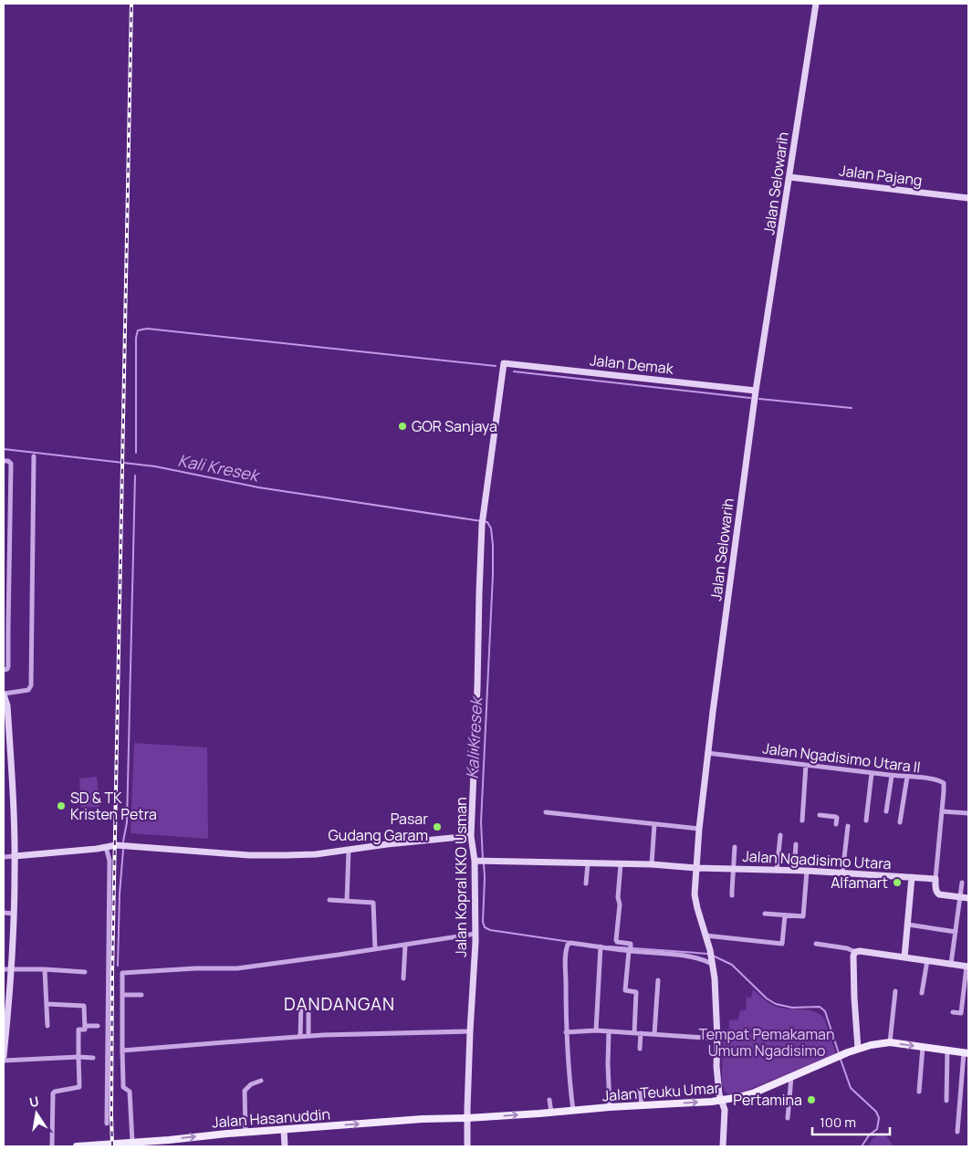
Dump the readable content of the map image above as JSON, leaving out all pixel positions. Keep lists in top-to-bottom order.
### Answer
{
  "streets": {
    "main road": [
      "Jalan Pajang",
      "Jalan Selowarih",
      "Jalan Demak",
      "Jalan Ngadisimo Utara",
      "Jalan Kopral KKO Usman",
      "Jalan Teuku Umar",
      "Jalan Hasanuddin"
    ],
    "street": ["Jalan Ngadisimo Utara II"]
  },
  "crossings": [
    ["Jalan Pajang", "Jalan Selowarih"],
    ["Jalan Selowarih", "Jalan Demak"],
    ["Jalan Selowarih", "Jalan Ngadisimo Utara II"],
    ["Jalan Selowarih", "Jalan Ngadisimo Utara"],
    ["Jalan Selowarih", "Jalan Teuku Umar"],
    ["Jalan Demak", "Jalan Kopral KKO Usman"],
    ["Jalan Ngadisimo Utara", "Jalan Kopral KKO Usman"],
    ["Jalan Kopral KKO Usman", "Jalan Teuku Umar"],
    ["Jalan Kopral KKO Usman", "Jalan Hasanuddin"],
    ["Jalan Teuku Umar", "Jalan Hasanuddin"]
  ],
  "one_way": ["Jalan Teuku Umar", "Jalan Hasanuddin"],
  "districts": ["DANDANGAN"],
  "water": ["Kali Kresek"],
  "parks": ["Tempat Pemakaman Umum Ngadisimo"],
  "places": [
    "GOR Sanjaya",
    "SD & TK Kristen Petra",
    "Pasar Gudang Garam",
    "Alfamart",
    "Pertamina"
  ],
  "scale_bar": "100 m",
  "north": "top"
}
